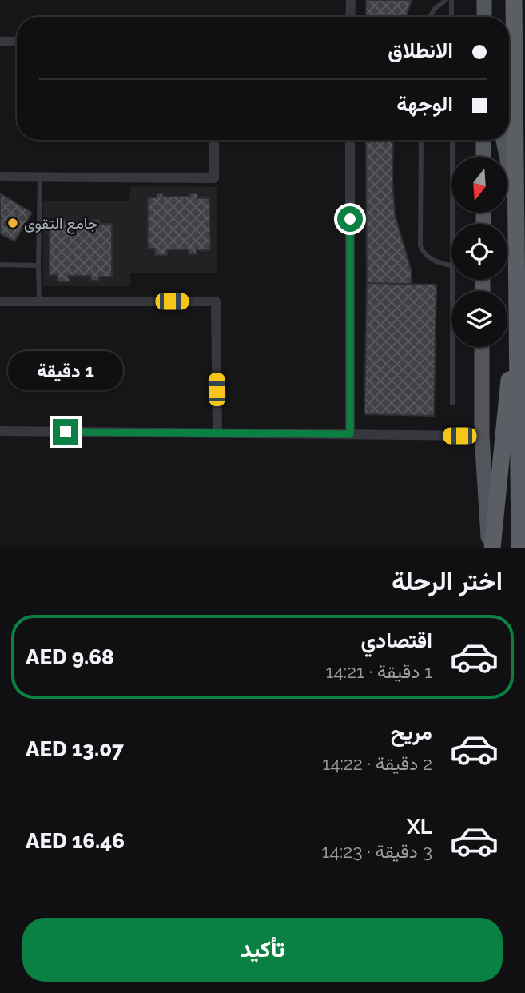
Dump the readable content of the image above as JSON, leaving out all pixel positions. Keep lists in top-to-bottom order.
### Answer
{
  "places": ["جامع التقوى"],
  "north": "bottom",
  "page": {
    "banner": ["الانطلاق", "الوجهة"],
    "bubble": "1 دقيقة",
    "heading": "اختر الرحلة",
    "list": [
      {
        "name": "اقتصادي",
        "note": "1 دقيقة · 14:21",
        "value": "AED 9.68"
      },
      {
        "name": "مريح",
        "note": "2 دقيقة · 14:22",
        "value": "AED 13.07"
      },
      {
        "name": "XL",
        "note": "3 دقيقة · 14:23",
        "value": "AED 16.46"
      }
    ],
    "buttons": "تأكيد"
  }
}
